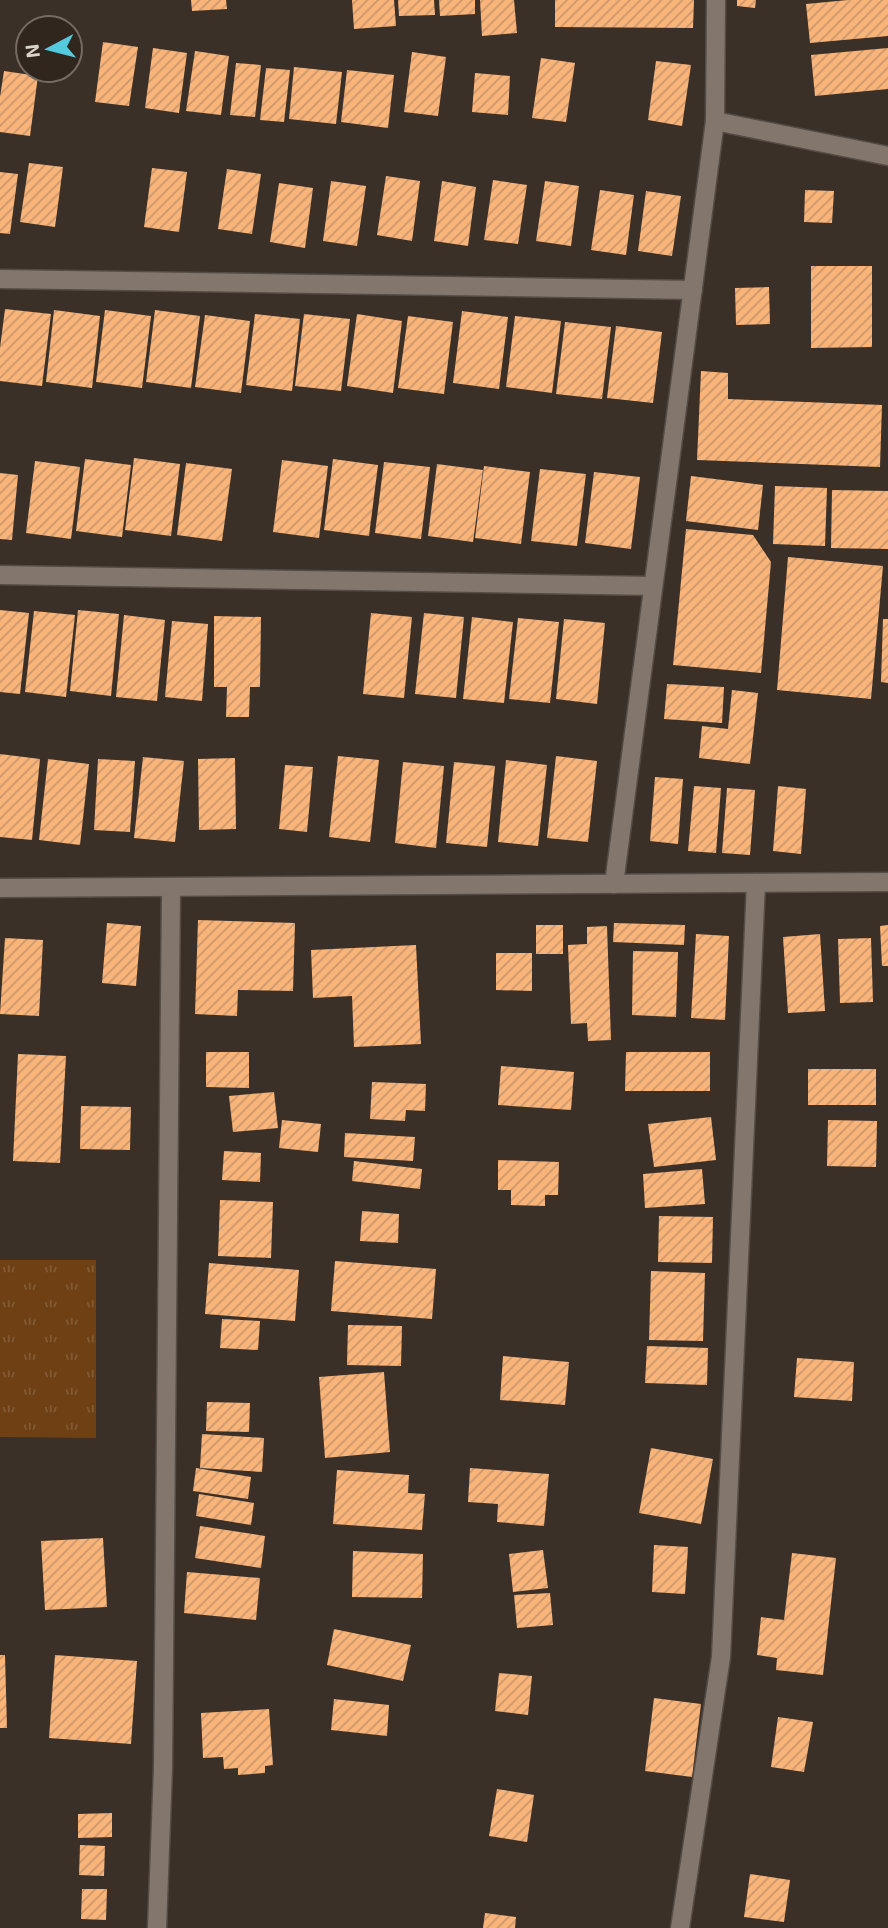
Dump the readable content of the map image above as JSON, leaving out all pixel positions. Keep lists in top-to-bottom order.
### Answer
{
  "north": "left"
}
